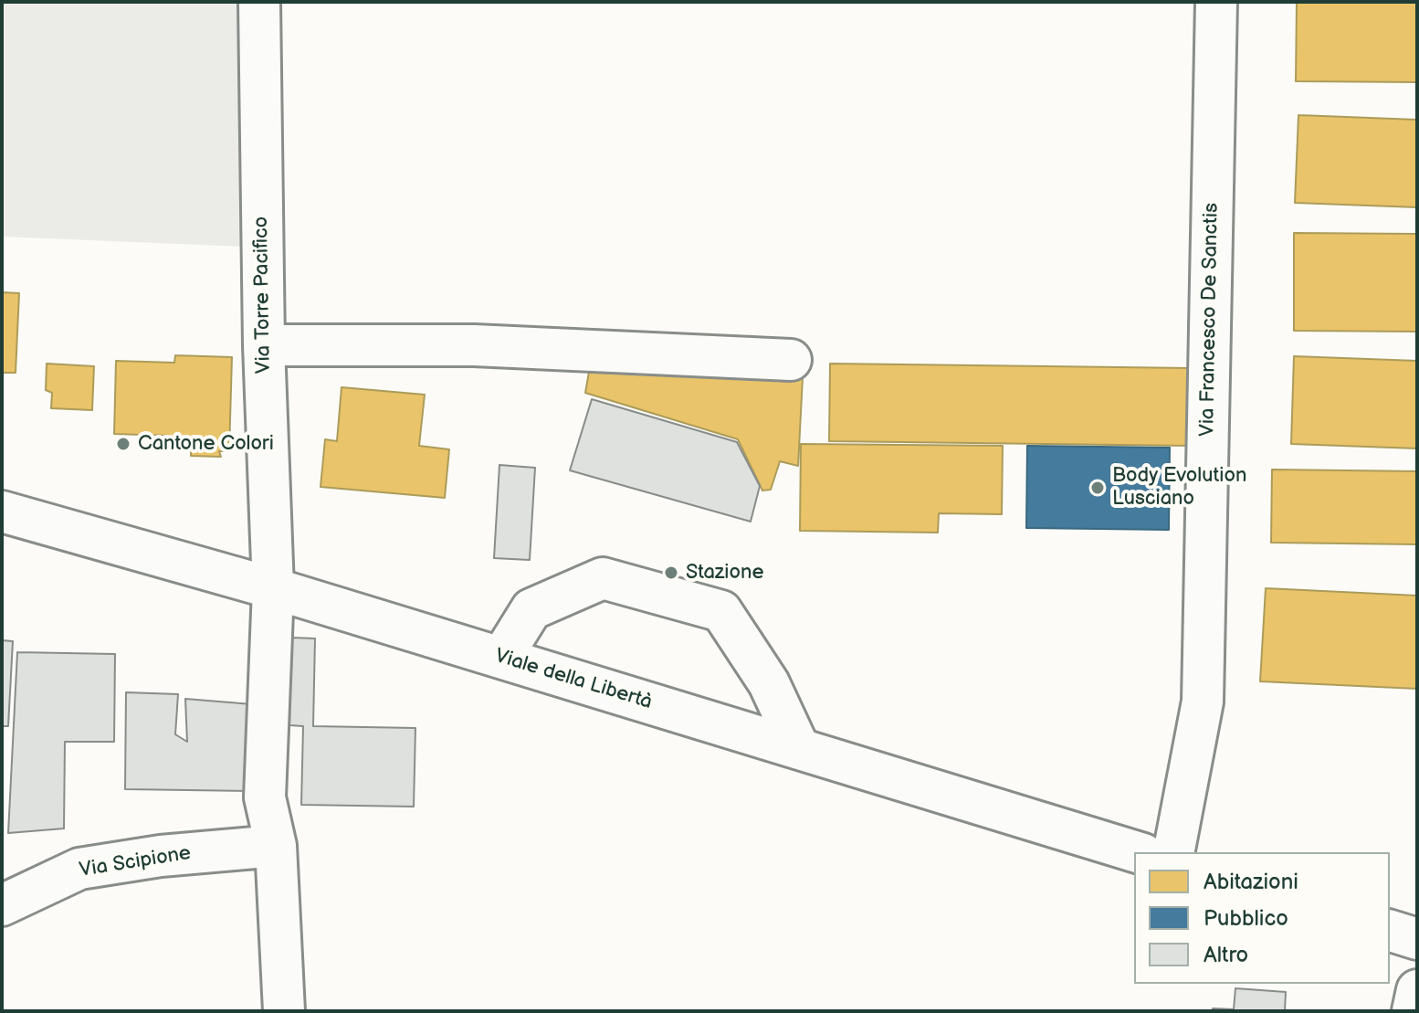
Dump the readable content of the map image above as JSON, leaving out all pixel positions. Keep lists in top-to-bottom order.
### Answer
{
  "streets": {
    "street": [
      "Via Torre Pacifico",
      "Via Francesco De Sanctis",
      "Viale della Libertà",
      "Via Scipione"
    ]
  },
  "crossings": [
    ["Via Torre Pacifico", "Viale della Libertà"],
    ["Via Torre Pacifico", "Via Scipione"]
  ],
  "places": ["Cantone Colori", "Body Evolution Lusciano", "Stazione"],
  "legend": ["Abitazioni", "Pubblico", "Altro"]
}
